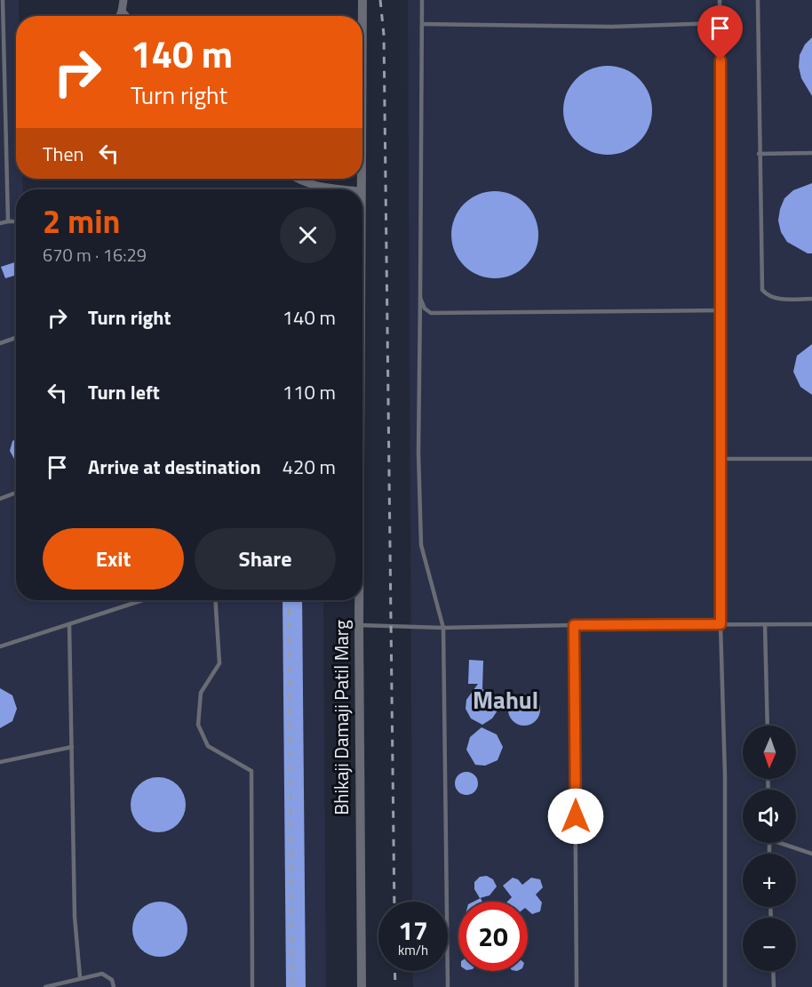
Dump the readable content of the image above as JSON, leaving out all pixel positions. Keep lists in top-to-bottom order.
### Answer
{
  "streets": {
    "street": ["Bhikaji Damaji Patil Marg"]
  },
  "districts": ["Mahul"],
  "north": "bottom",
  "page": {
    "turn": ["140 m", "Turn right"],
    "then": "Then",
    "heading": ["2 min", "670 m · 16:29"],
    "list": [
      {
        "name": "Turn right",
        "value": "140 m"
      },
      {
        "name": "Turn left",
        "value": "110 m"
      },
      {
        "name": "Arrive at destination",
        "value": "420 m"
      }
    ],
    "buttons": ["Exit", "Share"],
    "map_buttons": ["+", "−"],
    "speed": "17 km/h",
    "limit": "20"
  }
}
